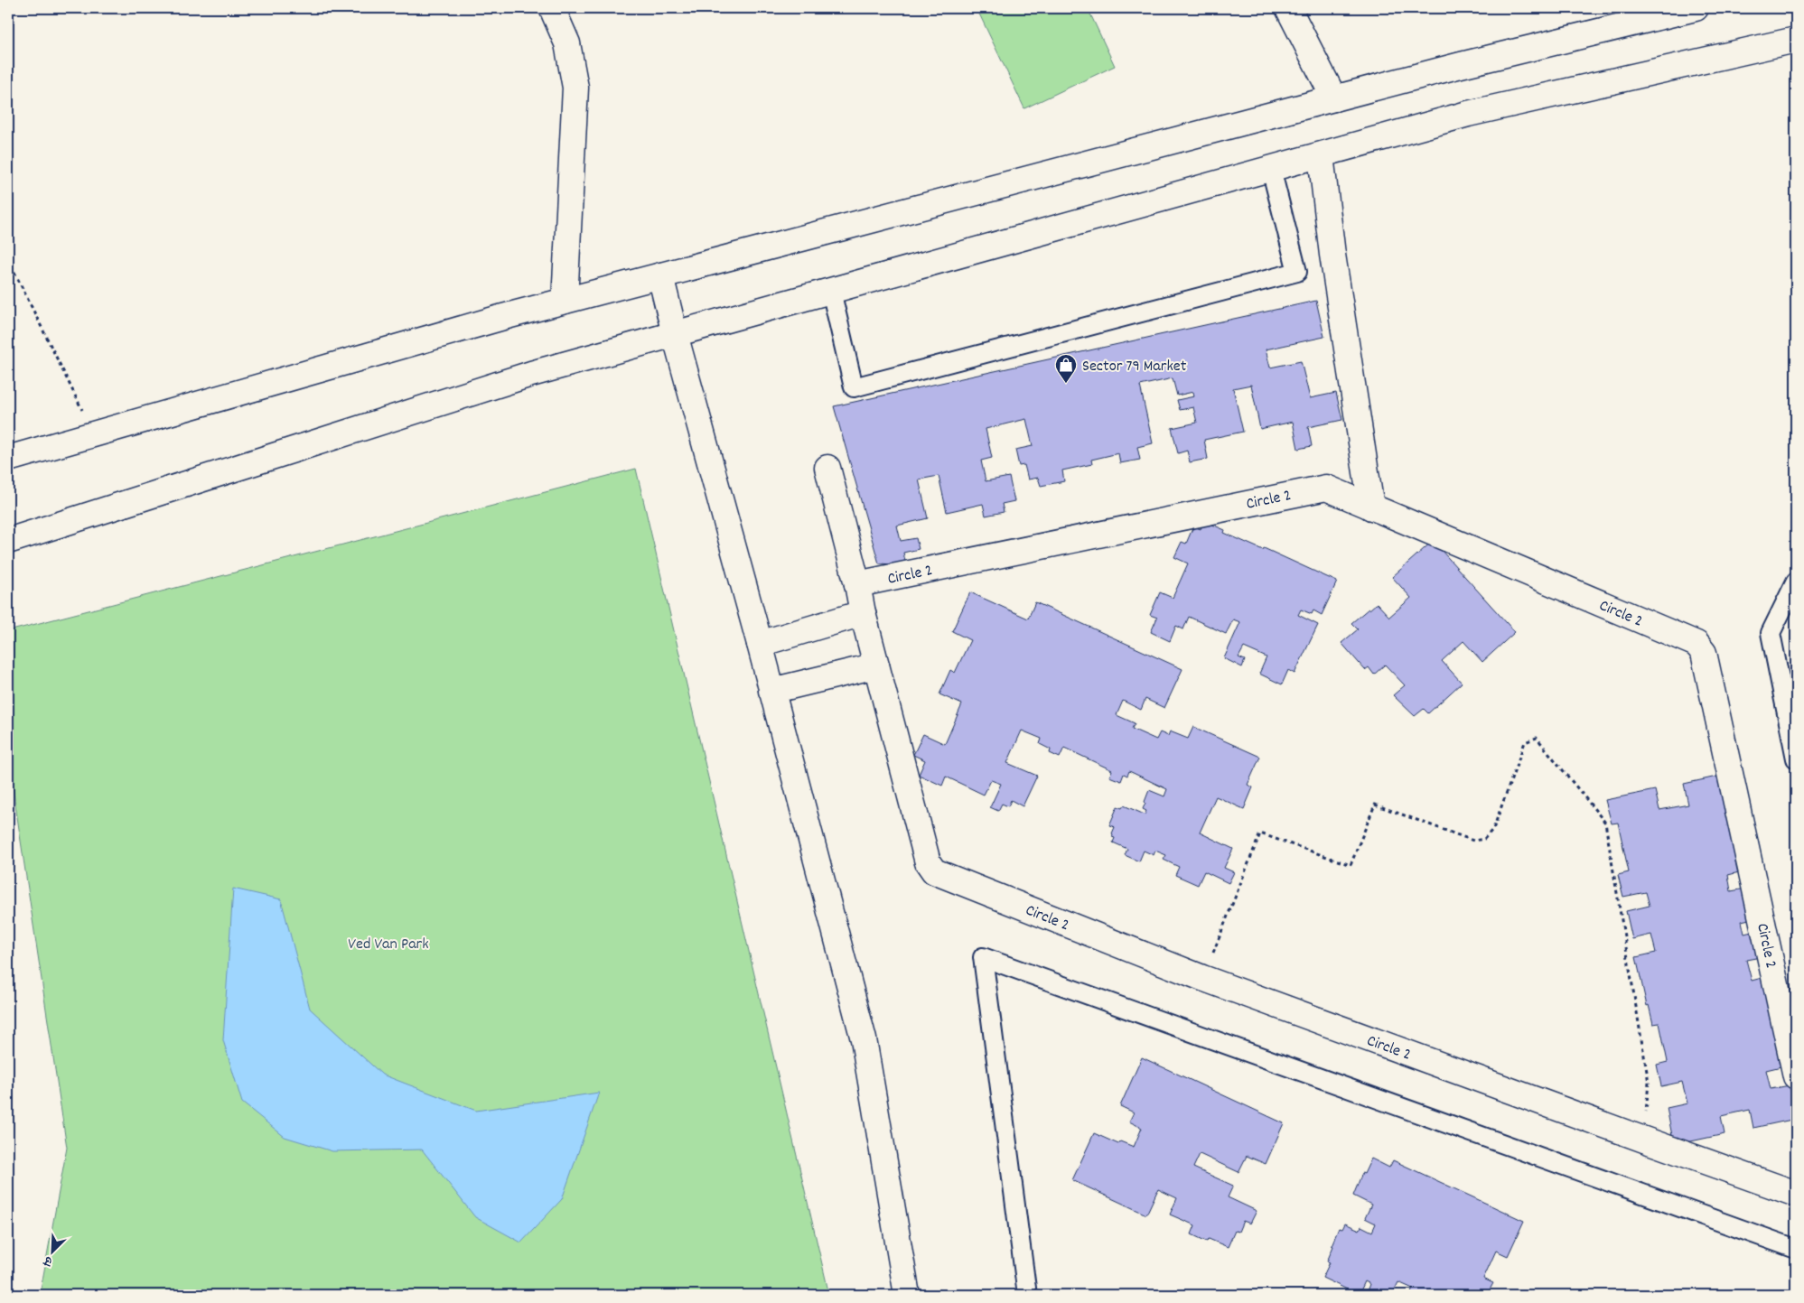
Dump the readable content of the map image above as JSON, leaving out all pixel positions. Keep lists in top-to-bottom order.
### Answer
{
  "streets": {
    "street": ["Circle 2"]
  },
  "parks": ["Ved Van Park"],
  "places": {
    "shop": ["Sector 79 Market"]
  },
  "north": "bottom left"
}
